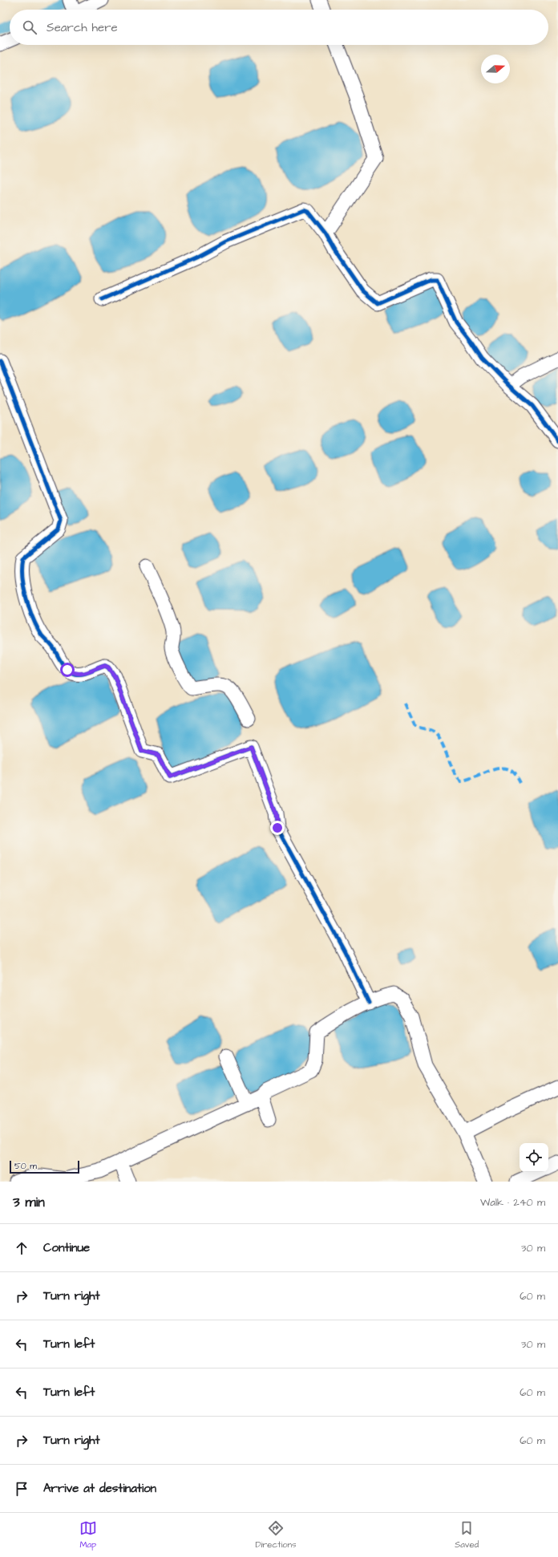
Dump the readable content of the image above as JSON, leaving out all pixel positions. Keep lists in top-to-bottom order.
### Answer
{
  "scale_bar": "50 m",
  "north": "right",
  "page": {
    "search": "Search here",
    "scale": "50 m",
    "heading": ["3 min", "Walk · 240 m"],
    "list": [
      ["Continue", "30 m"],
      ["Turn right", "60 m"],
      ["Turn left", "30 m"],
      ["Turn left", "60 m"],
      ["Turn right", "60 m"],
      "Arrive at destination"
    ],
    "nav": ["Map", "Directions", "Saved"]
  }
}
